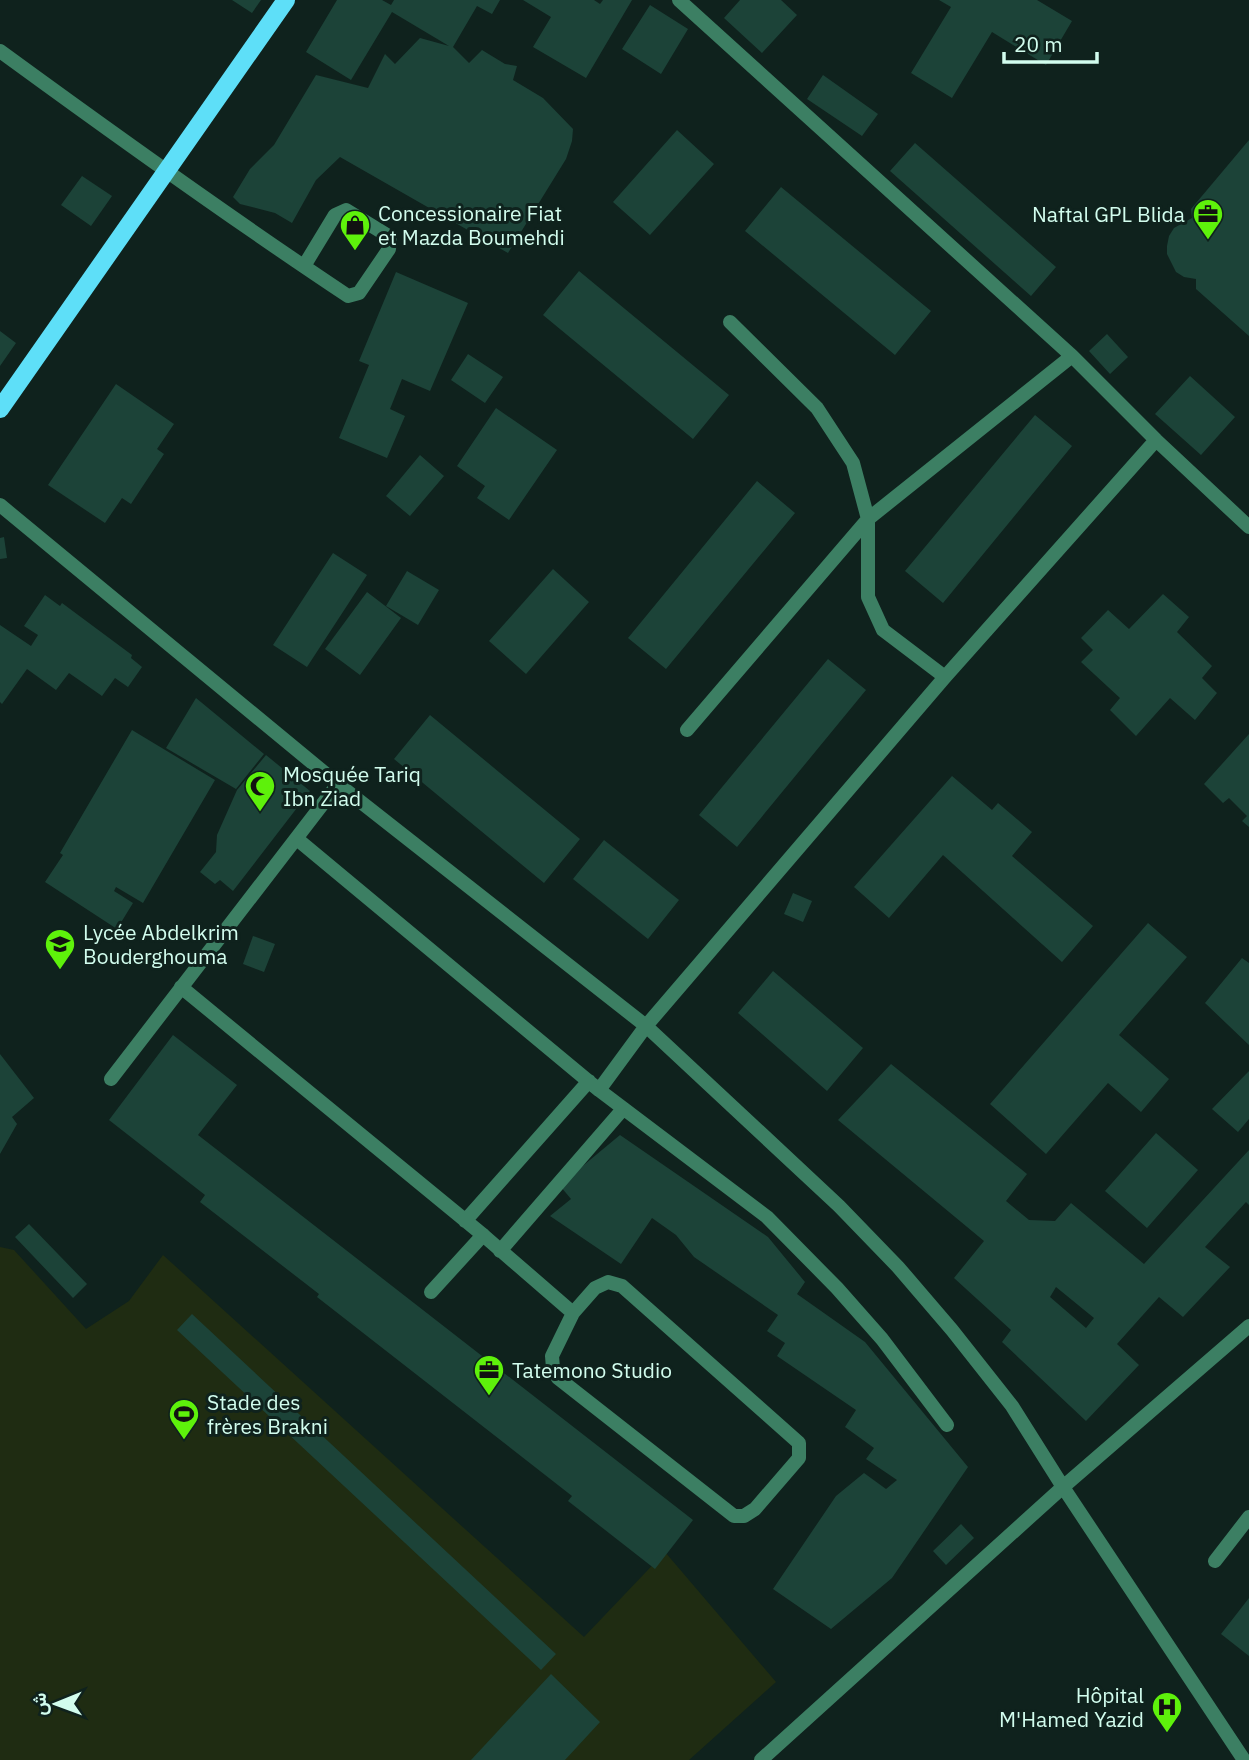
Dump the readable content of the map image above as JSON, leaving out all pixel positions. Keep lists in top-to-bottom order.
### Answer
{
  "places": {
    "office": ["Naftal GPL Blida", "Tatemono Studio"],
    "shop": ["Concessionaire Fiat et Mazda Boumehdi"],
    "mosque": ["Mosquée Tariq Ibn Ziad"],
    "school or university": ["Lycée Abdelkrim Bouderghouma"],
    "sports": ["Stade des frères Brakni"],
    "hospital": ["Hôpital M'Hamed Yazid"]
  },
  "scale_bar": "20 m",
  "north": "left"
}
